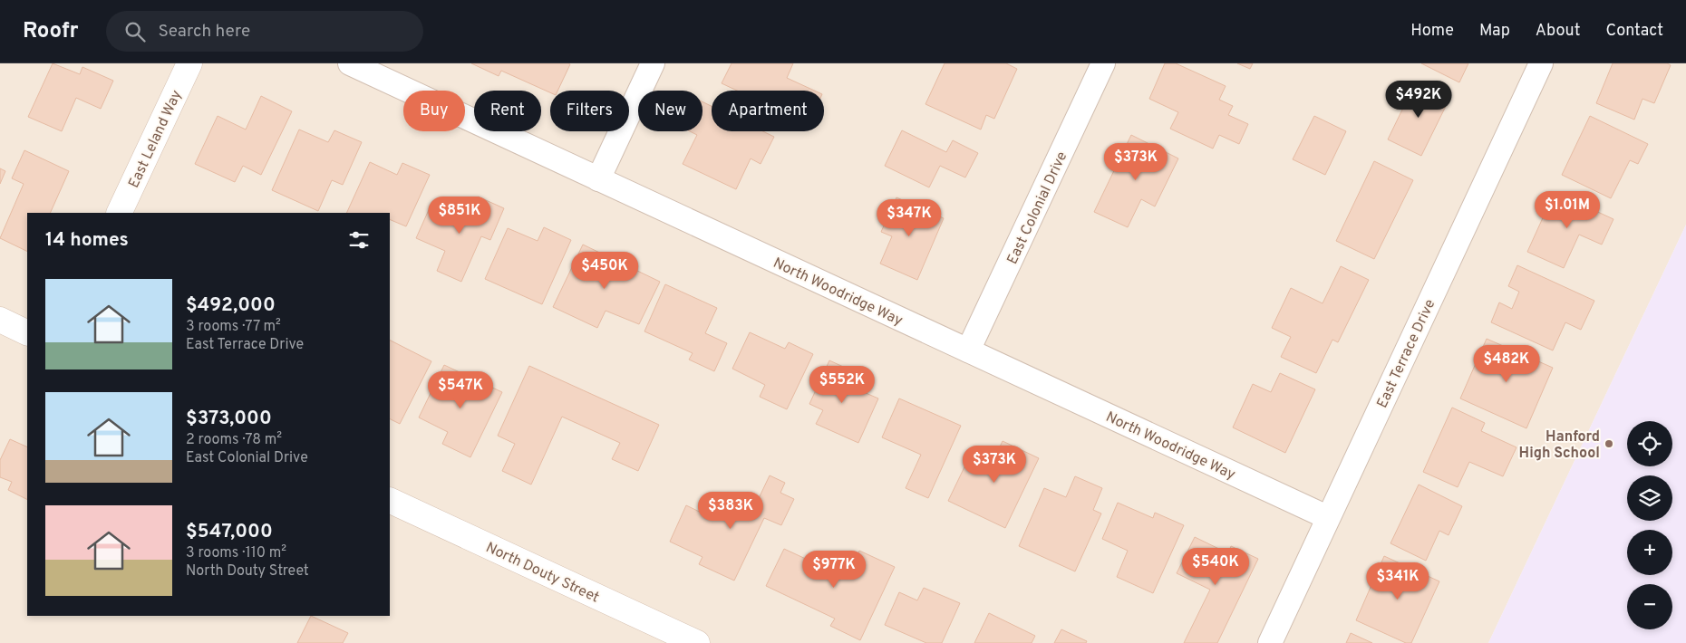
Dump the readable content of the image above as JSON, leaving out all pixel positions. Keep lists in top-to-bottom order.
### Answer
{
  "streets": {
    "street": [
      "East Leland Way",
      "East Colonial Drive",
      "North Woodridge Way",
      "East Terrace Drive",
      "North Douty Street"
    ]
  },
  "crossings": [
    ["East Colonial Drive", "North Woodridge Way"],
    ["North Woodridge Way", "East Terrace Drive"]
  ],
  "places": ["Hanford High School"],
  "page": {
    "header": "Roofr",
    "search": "Search here",
    "nav": [
      "Home",
      "Map",
      "About",
      "Contact"
    ],
    "price": [
      "$492K",
      "$373K",
      "$1.01M",
      "$851K",
      "$347K",
      "$450K",
      "$482K",
      "$552K",
      "$547K",
      "$373K",
      "$383K",
      "$540K",
      "$977K",
      "$341K"
    ],
    "chip": [
      "Buy",
      "Rent",
      "Filters",
      "New",
      "Apartment"
    ],
    "heading": "14 homes",
    "list": [
      {
        "name": "$492,000",
        "note": "3 rooms · 77 m² · East Terrace Drive"
      },
      {
        "name": "$373,000",
        "note": "2 rooms · 78 m² · East Colonial Drive"
      },
      {
        "name": "$547,000",
        "note": "3 rooms · 110 m² · North Douty Street"
      }
    ],
    "map_buttons": ["+", "−"]
  }
}
